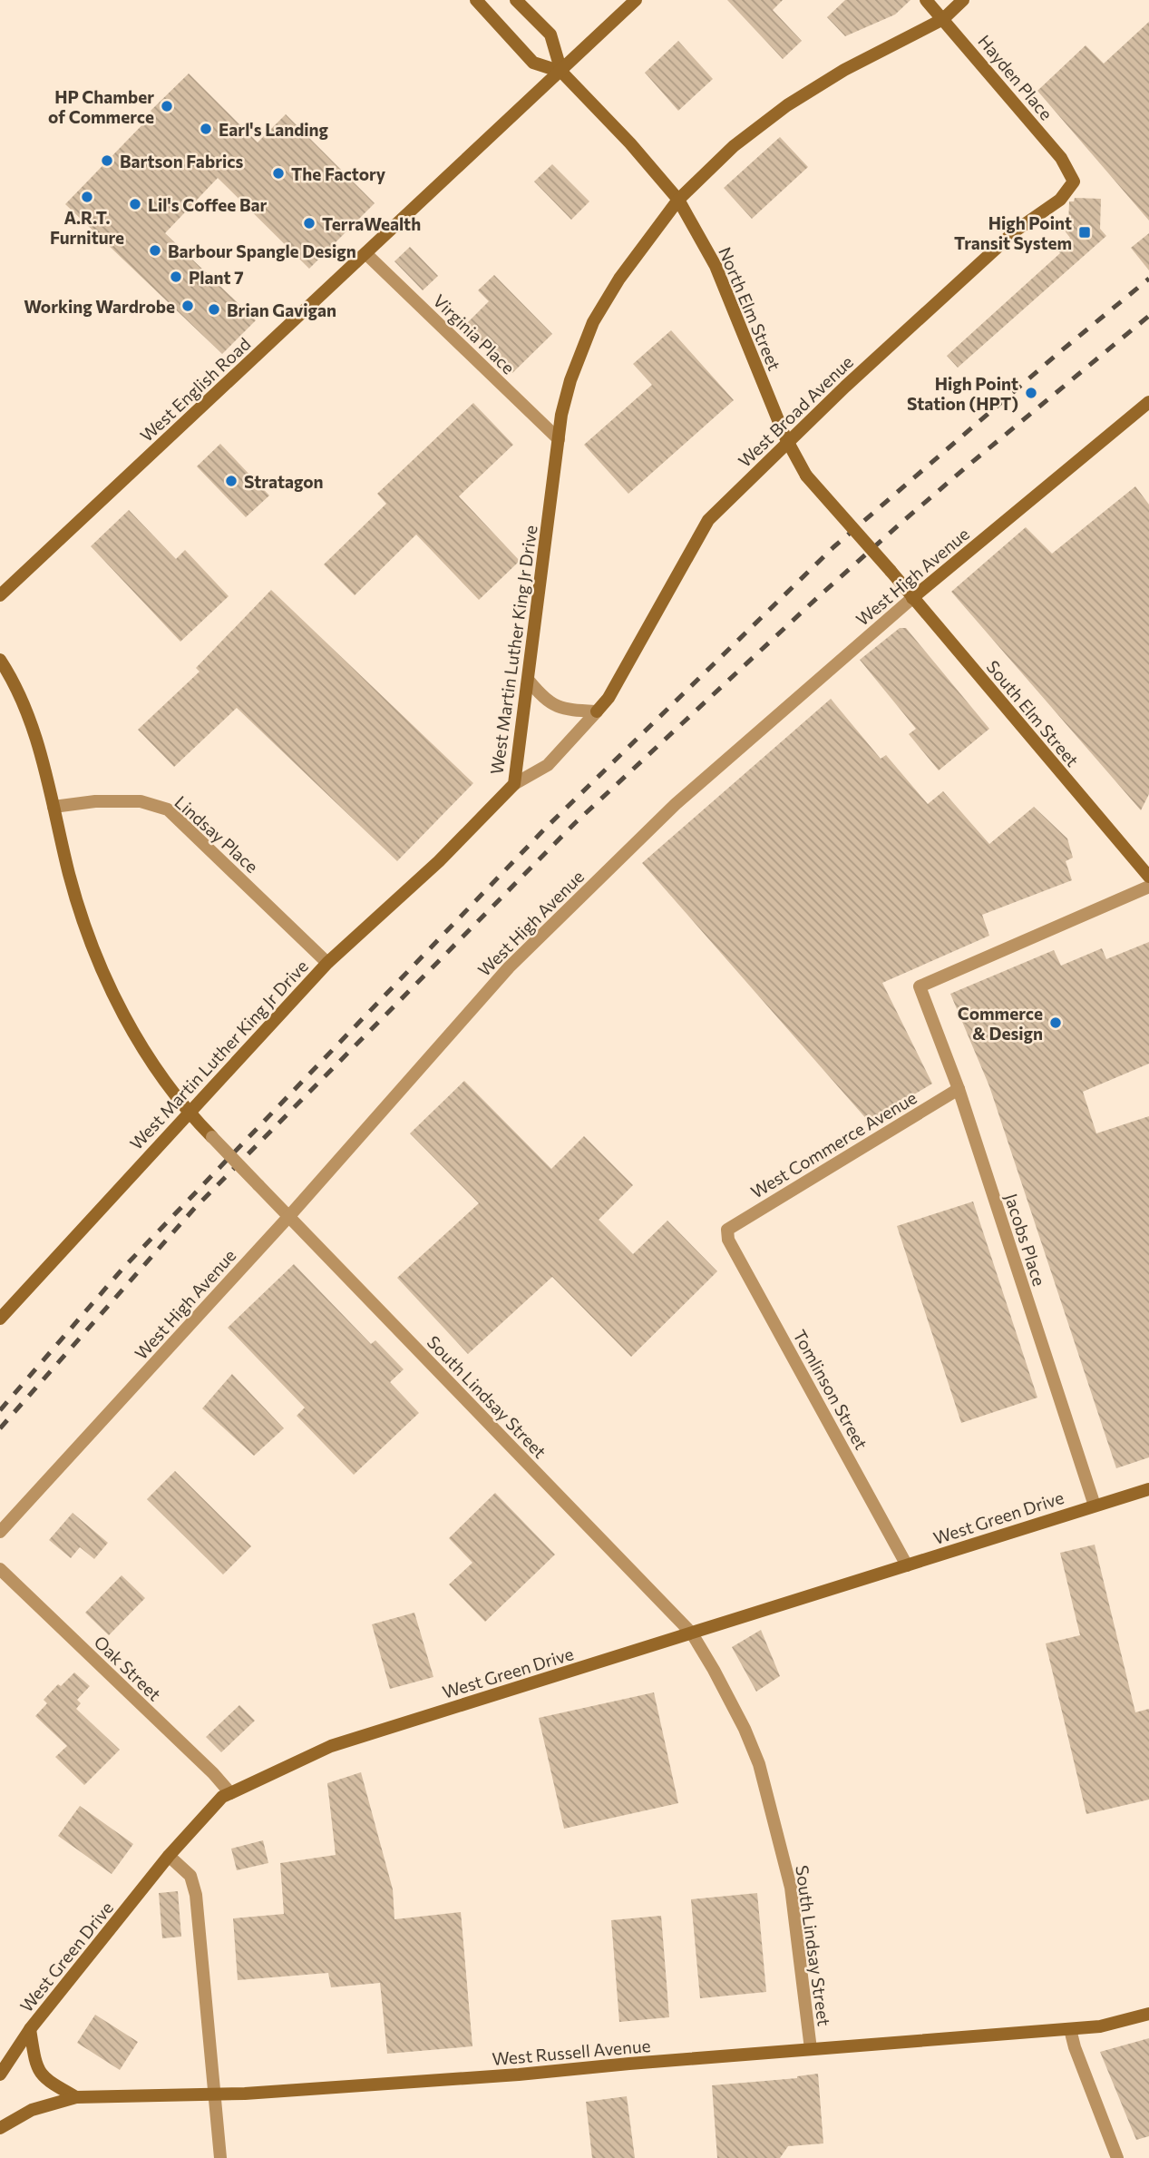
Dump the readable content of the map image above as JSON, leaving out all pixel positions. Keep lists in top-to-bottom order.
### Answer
{
  "streets": {
    "main road": [
      "Hayden Place",
      "North Elm Street",
      "West English Road",
      "West Broad Avenue",
      "West High Avenue",
      "West Martin Luther King Jr Drive",
      "South Elm Street",
      "South Lindsay Street",
      "West Green Drive",
      "West Russell Avenue"
    ],
    "street": [
      "Virginia Place",
      "Lindsay Place",
      "West Commerce Avenue",
      "Jacobs Place",
      "Tomlinson Street",
      "Oak Street"
    ]
  },
  "crossings": [
    ["Hayden Place", "West Broad Avenue"],
    ["Hayden Place", "West Martin Luther King Jr Drive"],
    ["North Elm Street", "West English Road"],
    ["North Elm Street", "West Broad Avenue"],
    ["North Elm Street", "West Martin Luther King Jr Drive"],
    ["North Elm Street", "South Elm Street"],
    ["Virginia Place", "West English Road"],
    ["Virginia Place", "West Martin Luther King Jr Drive"],
    ["West Broad Avenue", "West Martin Luther King Jr Drive"],
    ["West High Avenue", "South Elm Street"],
    ["West High Avenue", "South Lindsay Street"],
    ["West Martin Luther King Jr Drive", "Lindsay Place"],
    ["West Martin Luther King Jr Drive", "South Lindsay Street"],
    ["Lindsay Place", "South Lindsay Street"],
    ["West Commerce Avenue", "Jacobs Place"],
    ["West Commerce Avenue", "Tomlinson Street"],
    ["Jacobs Place", "West Green Drive"],
    ["Tomlinson Street", "West Green Drive"],
    ["South Lindsay Street", "West Green Drive"],
    ["South Lindsay Street", "West Russell Avenue"],
    ["West Green Drive", "Oak Street"]
  ],
  "places": {
    "other": [
      "HP Chamber of Commerce",
      "Earl's Landing",
      "Bartson Fabrics",
      "The Factory",
      "A.R.T. Furniture",
      "Lil's Coffee Bar",
      "TerraWealth",
      "Barbour Spangle Design",
      "Plant 7",
      "Working Wardrobe",
      "Brian Gavigan",
      "High Point Station (HPT)",
      "Stratagon",
      "Commerce & Design"
    ],
    "transit": ["High Point Transit System"]
  }
}
